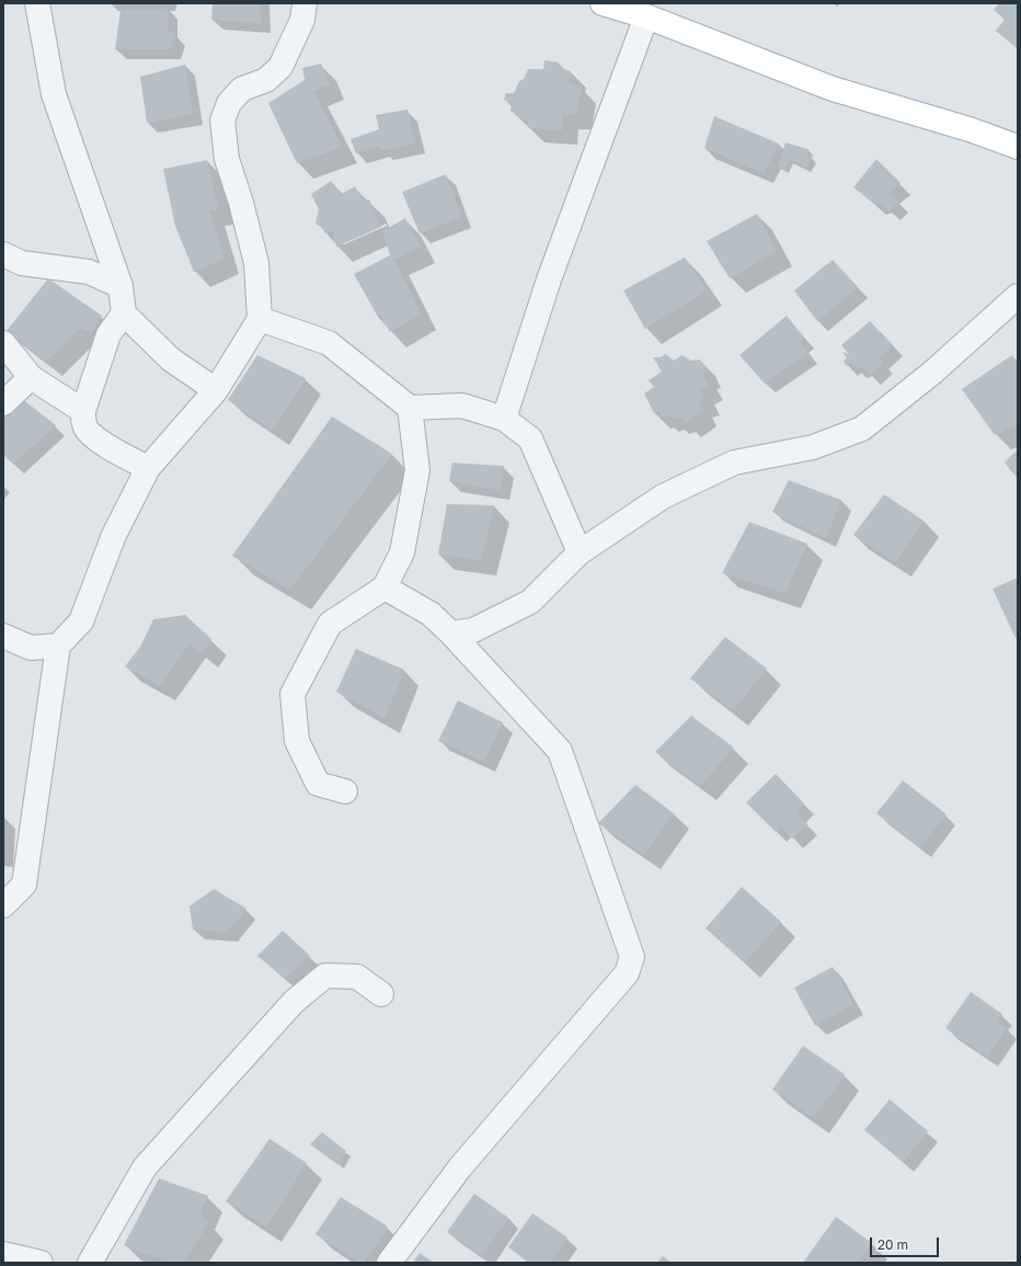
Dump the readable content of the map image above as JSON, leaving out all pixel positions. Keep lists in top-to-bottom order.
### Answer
{
  "scale_bar": "20 m"
}
